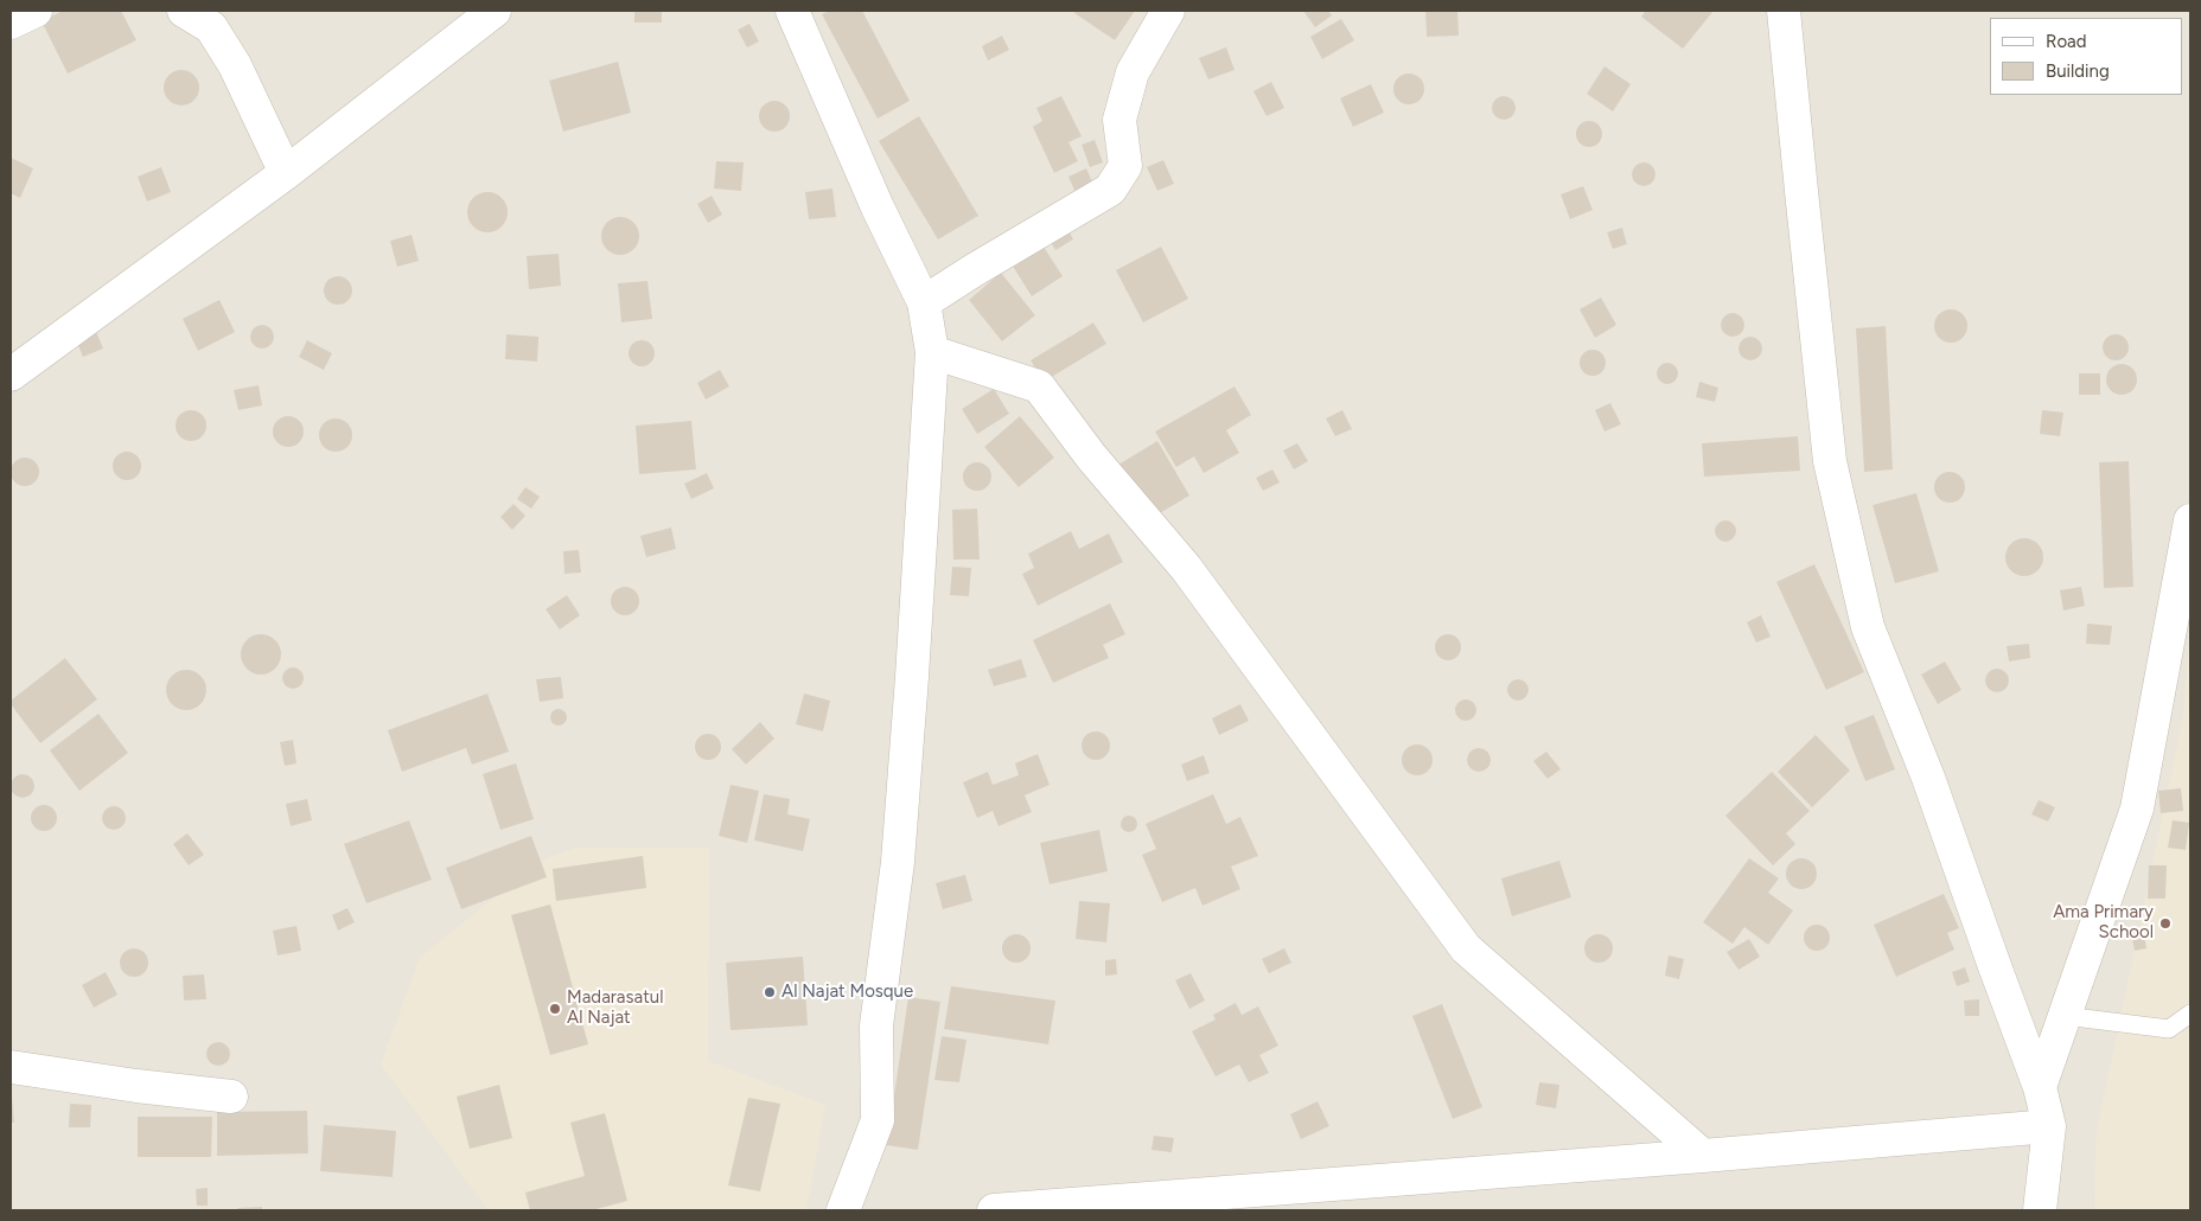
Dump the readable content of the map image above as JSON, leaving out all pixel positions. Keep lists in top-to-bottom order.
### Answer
{
  "places": ["Ama Primary School", "Al Najat Mosque", "Madarasatul Al Najat"],
  "legend": ["Road", "Building"]
}
